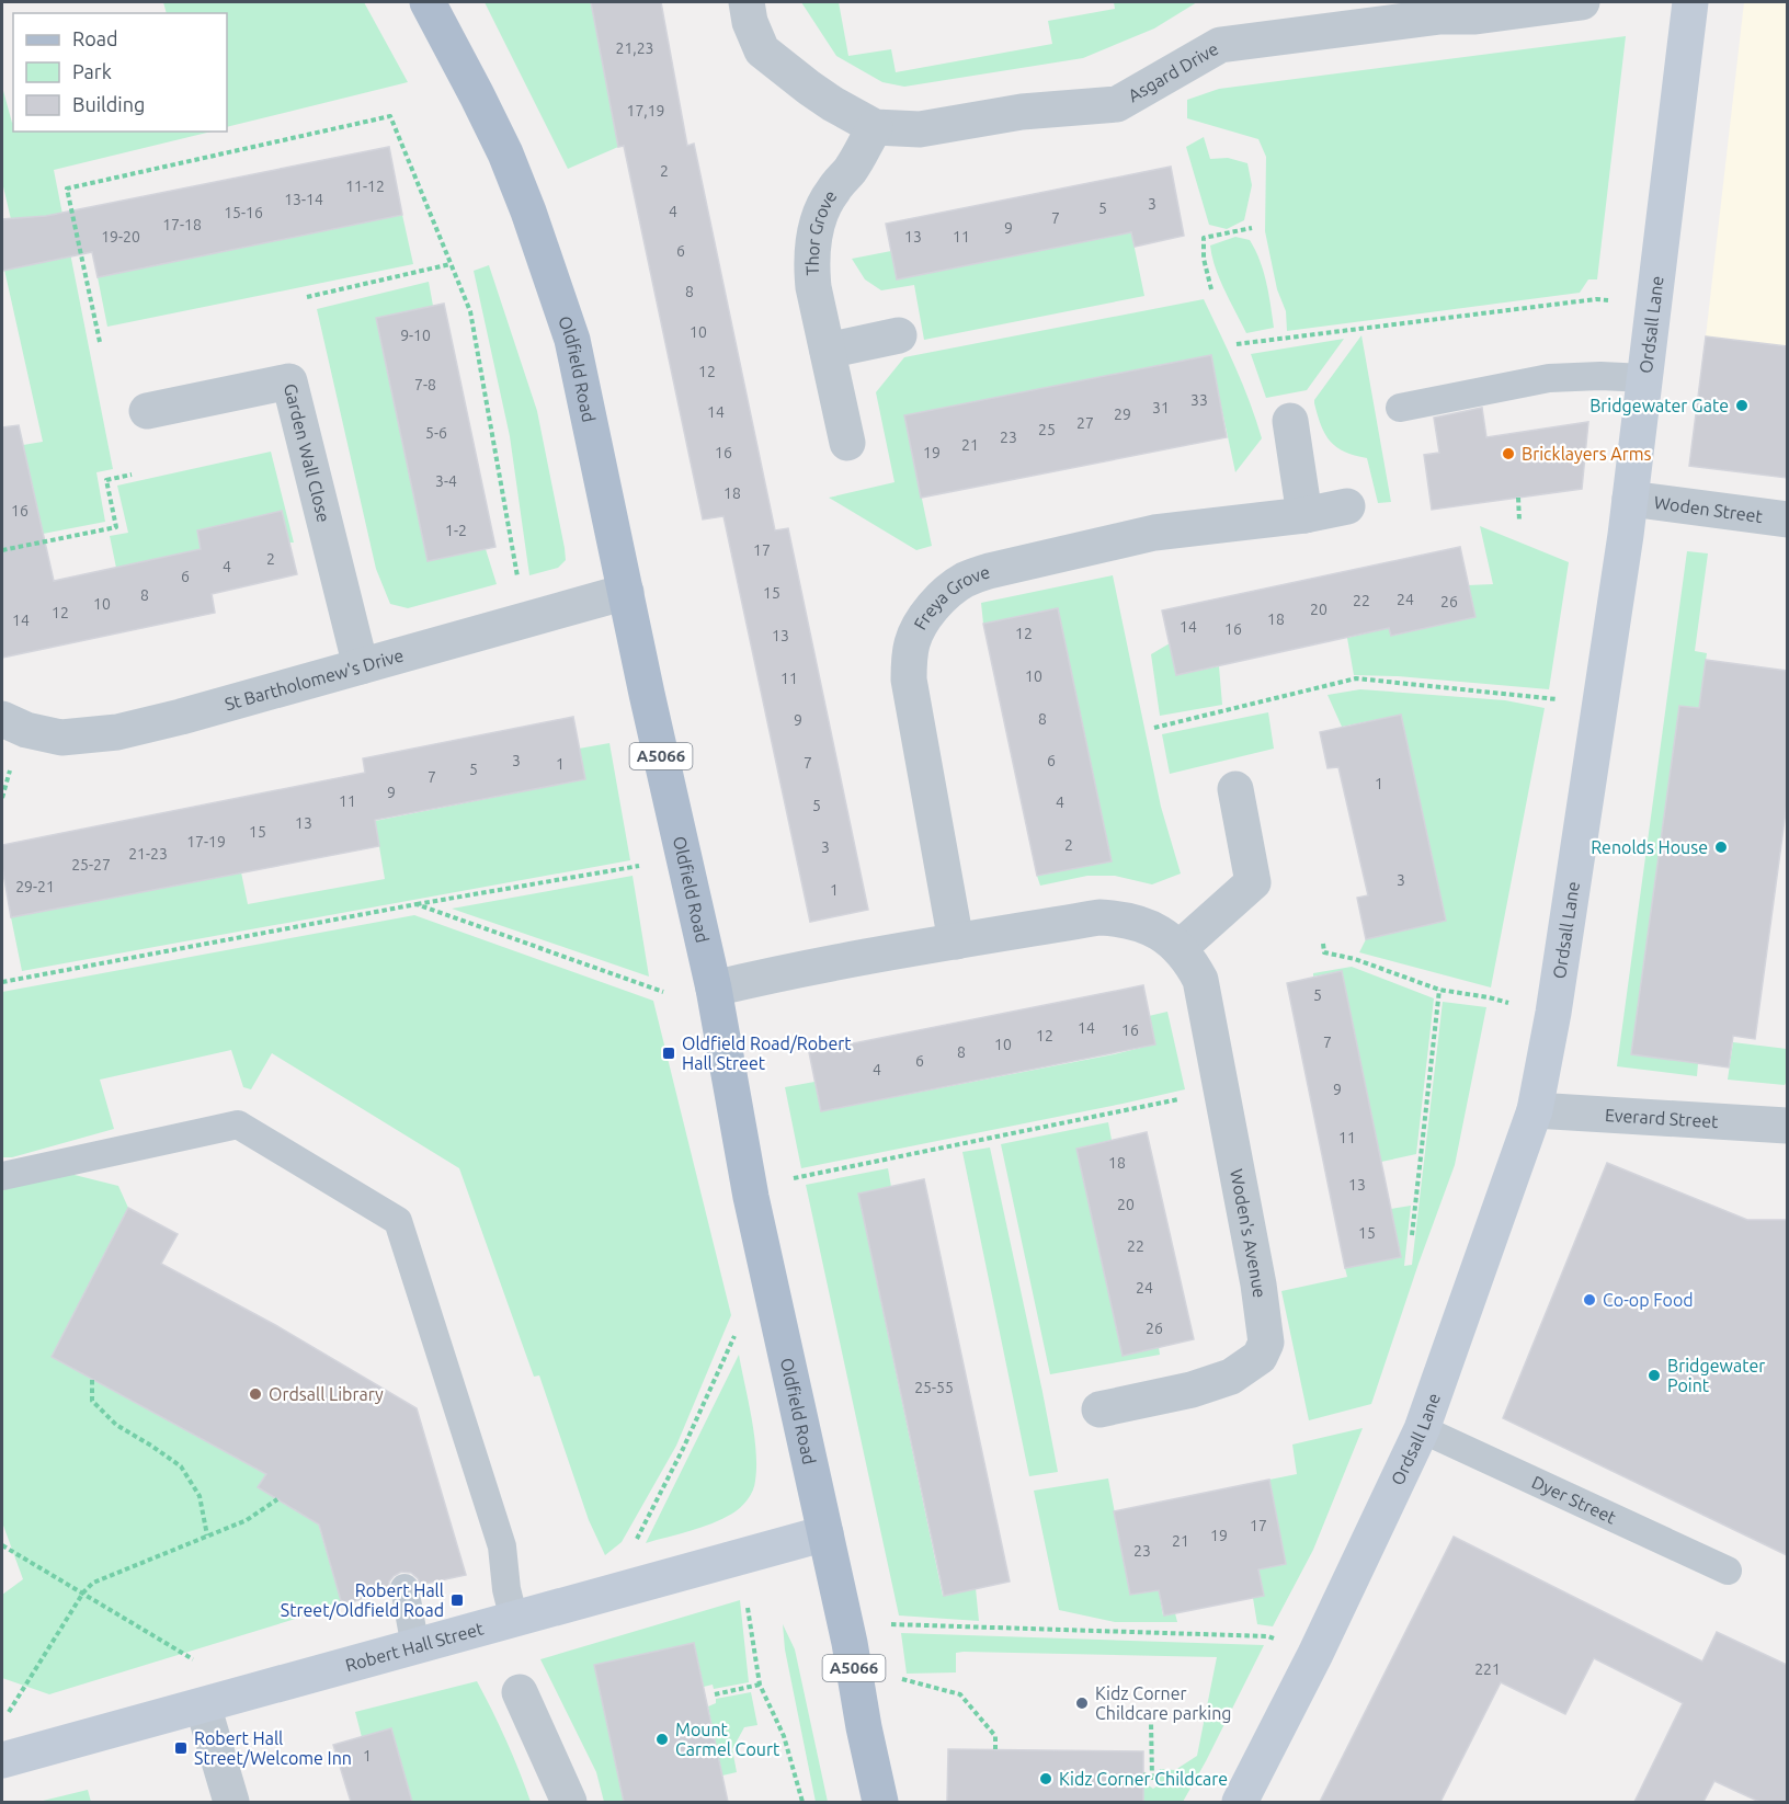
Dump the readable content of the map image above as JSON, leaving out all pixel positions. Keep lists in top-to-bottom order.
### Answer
{
  "streets": {
    "main road": [
      "Ordsall Lane",
      "Oldfield Road",
      "A5066",
      "Robert Hall Street"
    ],
    "street": [
      "Asgard Drive",
      "Thor Grove",
      "Garden Wall Close",
      "Woden Street",
      "Freya Grove",
      "St Bartholomew's Drive",
      "Everard Street",
      "Woden's Avenue"
    ],
    "lane": ["Dyer Street"]
  },
  "crossings": [
    ["Asgard Drive", "Thor Grove"],
    ["Ordsall Lane", "Woden Street"],
    ["Ordsall Lane", "Everard Street"],
    ["Ordsall Lane", "Dyer Street"],
    ["Oldfield Road", "St Bartholomew's Drive"],
    ["Oldfield Road", "Woden's Avenue"],
    ["Oldfield Road", "Robert Hall Street"],
    ["Garden Wall Close", "St Bartholomew's Drive"],
    ["Freya Grove", "Woden's Avenue"]
  ],
  "places": {
    "other": [
      "Bridgewater Gate",
      "Bricklayers Arms",
      "Renolds House",
      "Co-op Food",
      "Bridgewater Point",
      "Ordsall Library",
      "Kidz Corner Childcare parking",
      "Mount Carmel Court",
      "Kidz Corner Childcare"
    ],
    "transit": ["Oldfield Road/Robert Hall Street", "Robert Hall Street/Oldfield Road", "Robert Hall Street/Welcome Inn"]
  },
  "house_numbers": [
    "21,23",
    "17,19",
    "2",
    "11-12",
    "13-14",
    "3",
    "5",
    "4",
    "15-16",
    "7",
    "17-18",
    "9",
    "19-20",
    "13",
    "11",
    "6",
    "8",
    "10",
    "9-10",
    "12",
    "7-8",
    "33",
    "31",
    "14",
    "29",
    "27",
    "25",
    "5-6",
    "23",
    "21",
    "16",
    "19",
    "3-4",
    "18",
    "16",
    "1-2",
    "17",
    "2",
    "4",
    "6",
    "15",
    "8",
    "24",
    "22",
    "26",
    "10",
    "20",
    "12",
    "18",
    "14",
    "14",
    "16",
    "12",
    "13",
    "10",
    "11",
    "8",
    "9",
    "3",
    "6",
    "7",
    "1",
    "5",
    "7",
    "1",
    "9",
    "11",
    "4",
    "5",
    "13",
    "15",
    "17-19",
    "2",
    "3",
    "21-23",
    "25-27",
    "3",
    "29-21",
    "1",
    "5",
    "14",
    "16",
    "12",
    "7",
    "10",
    "8",
    "6",
    "4",
    "9",
    "11",
    "18",
    "13",
    "20",
    "15",
    "22",
    "24",
    "26",
    "25-55",
    "17",
    "19",
    "21",
    "23",
    "221",
    "1"
  ],
  "legend": ["Road", "Park", "Building"]
}
